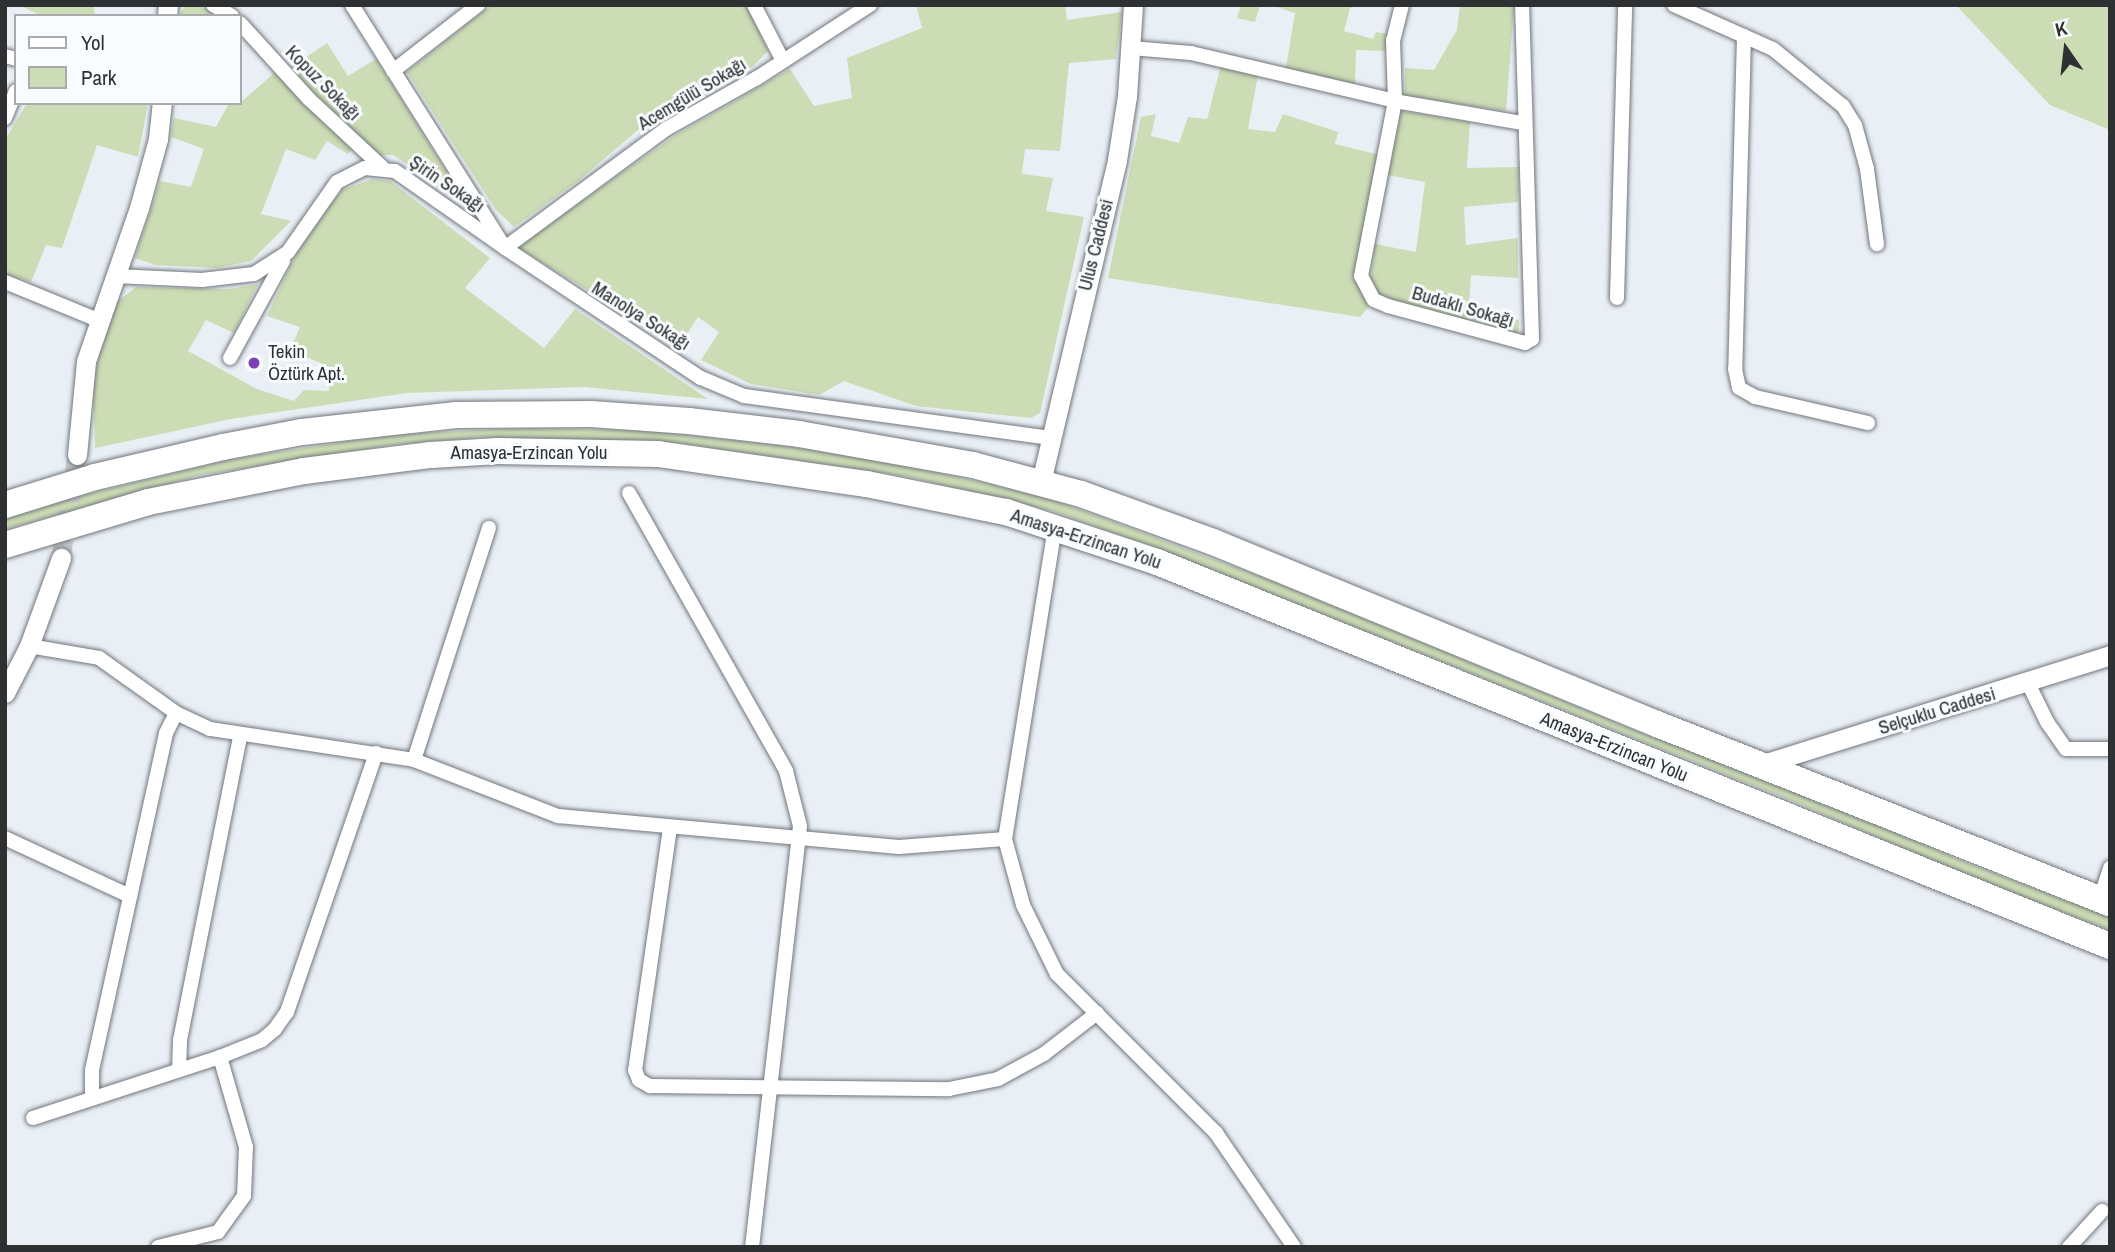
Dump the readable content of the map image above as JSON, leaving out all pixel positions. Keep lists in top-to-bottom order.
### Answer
{
  "streets": {
    "highway": ["Amasya-Erzincan Yolu"],
    "street": [
      "Kopuz Sokağı",
      "Acemgülü Sokağı",
      "Şirin Sokağı",
      "Ulus Caddesi",
      "Budaklı Sokağı",
      "Manolya Sokağı",
      "Selçuklu Caddesi"
    ]
  },
  "crossings": [
    ["Kopuz Sokağı", "Şirin Sokağı"],
    ["Acemgülü Sokağı", "Şirin Sokağı"],
    ["Acemgülü Sokağı", "Manolya Sokağı"],
    ["Şirin Sokağı", "Manolya Sokağı"],
    ["Ulus Caddesi", "Manolya Sokağı"],
    ["Ulus Caddesi", "Amasya-Erzincan Yolu"],
    ["Amasya-Erzincan Yolu", "Selçuklu Caddesi"]
  ],
  "places": ["Tekin Öztürk Apt."],
  "legend": ["Yol", "Park"],
  "north": "top"
}
